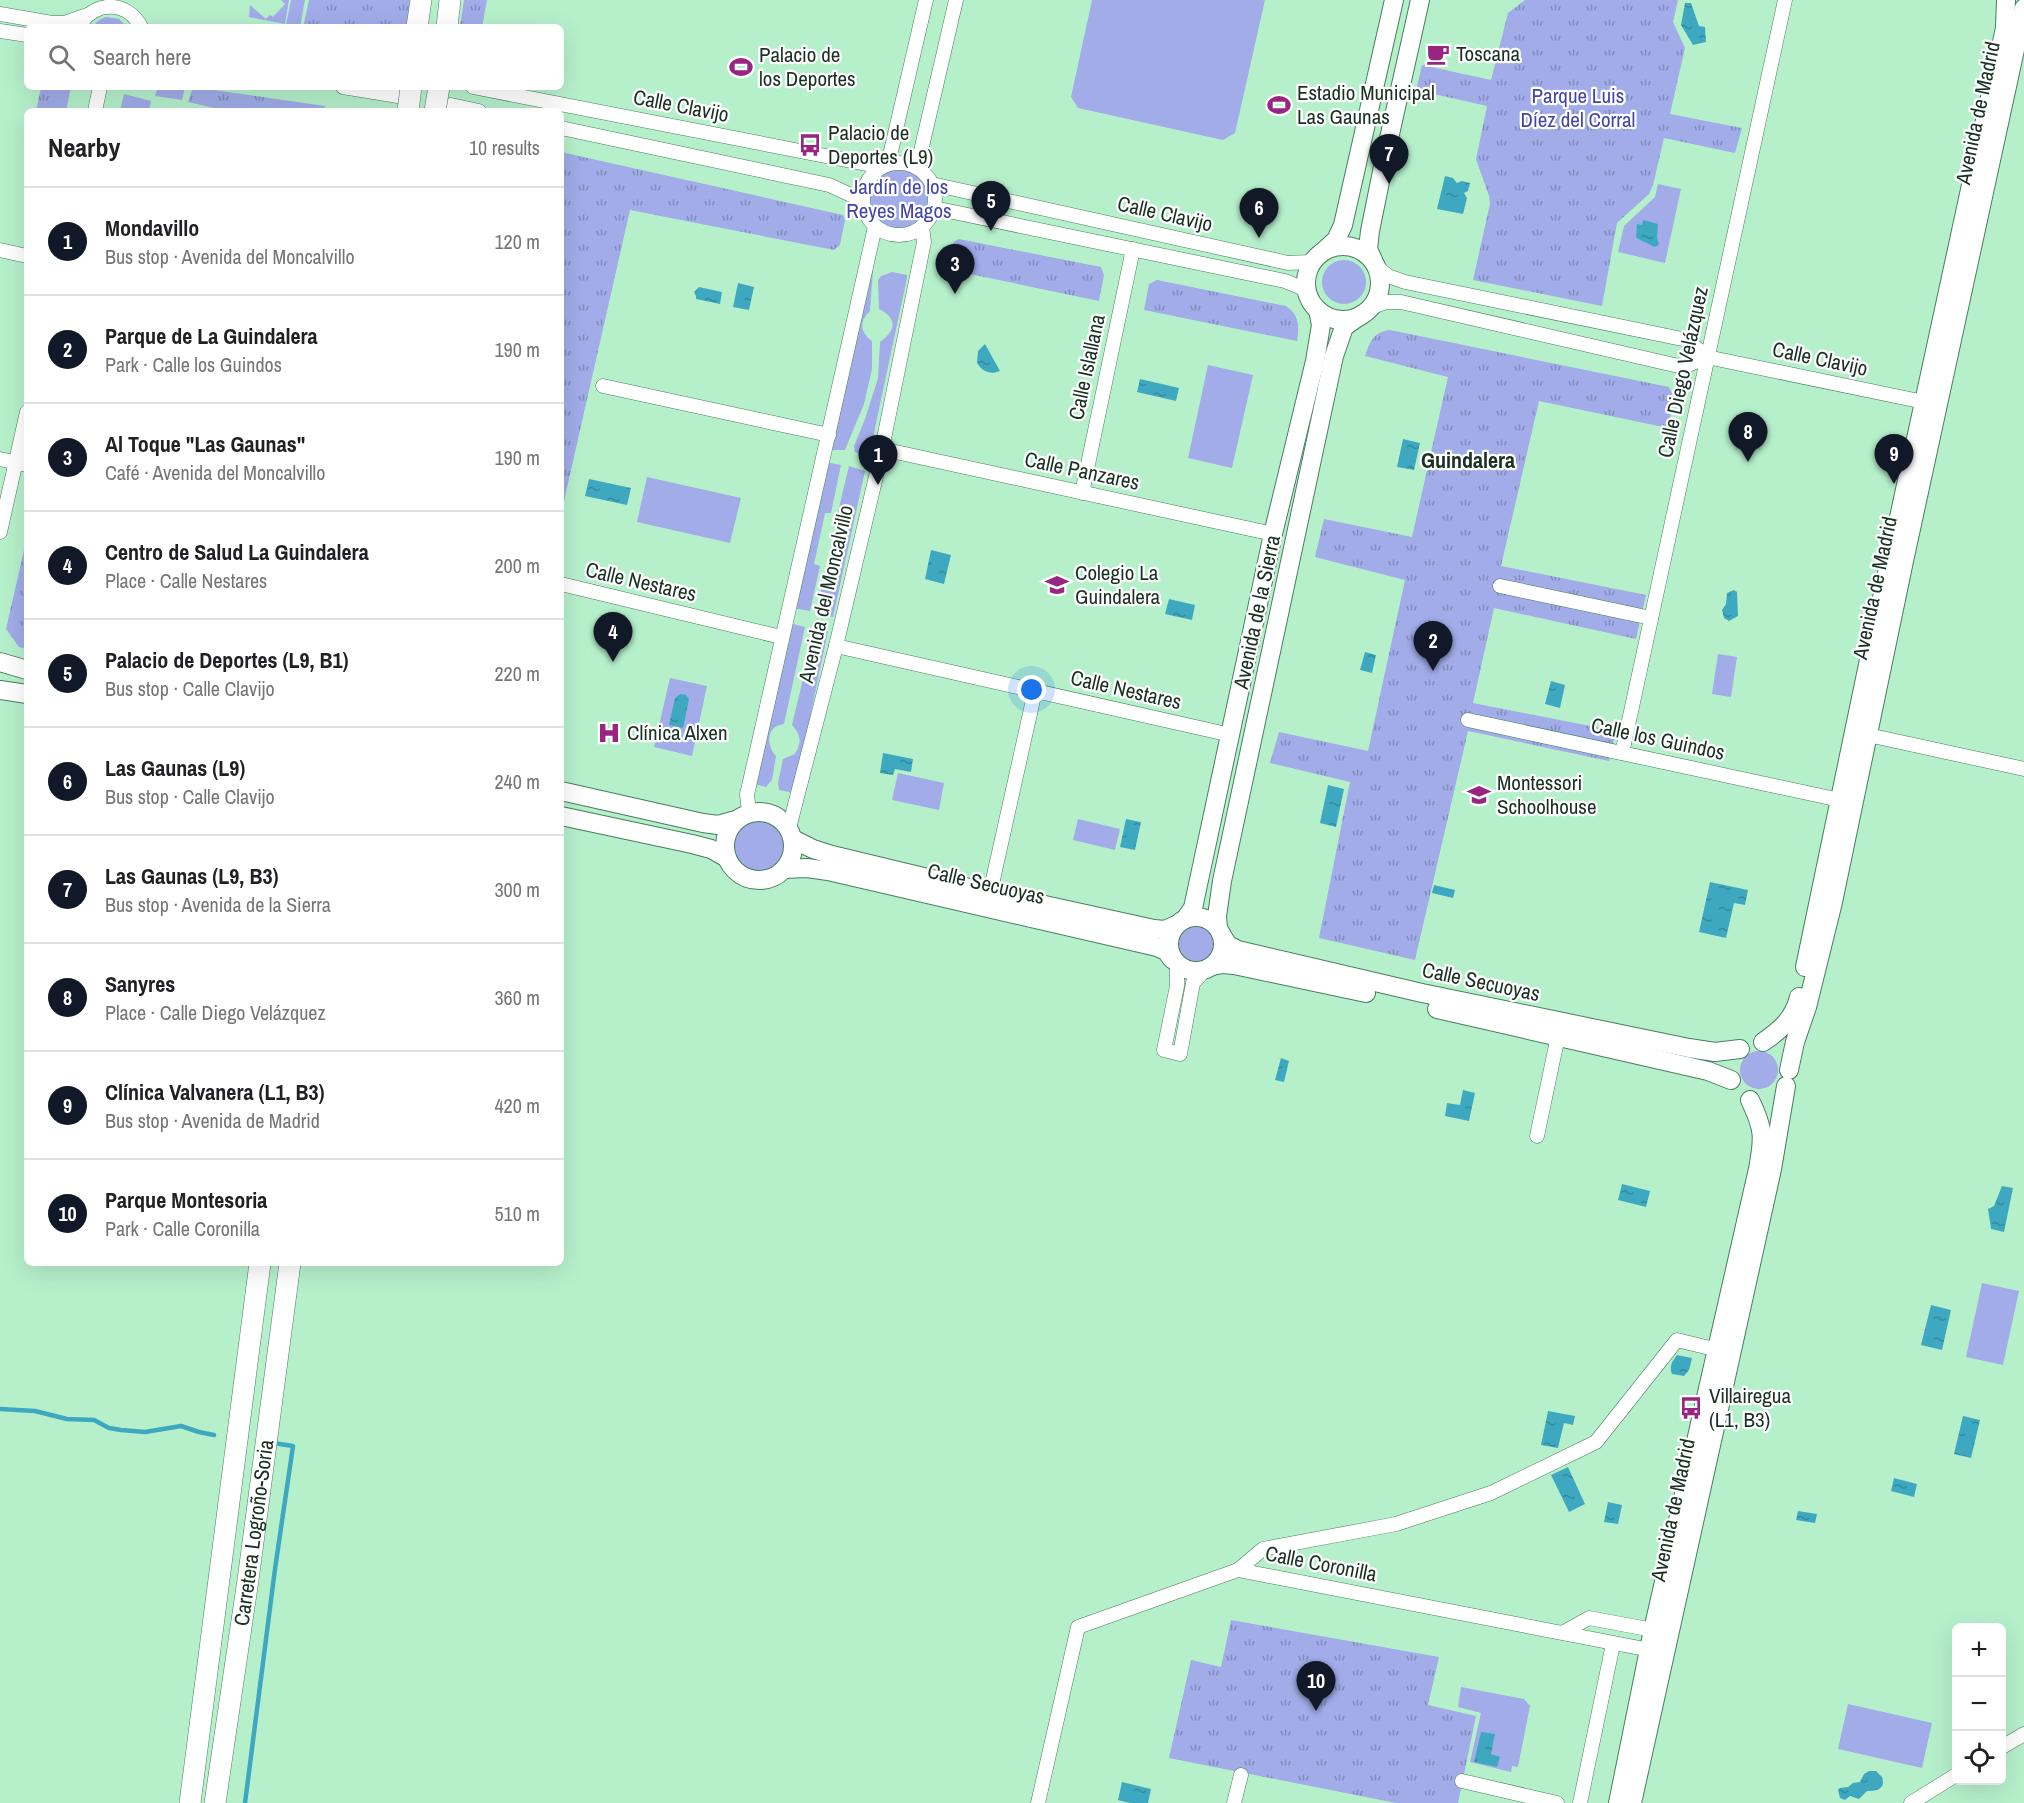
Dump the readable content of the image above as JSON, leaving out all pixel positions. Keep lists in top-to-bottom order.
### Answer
{
  "streets": {
    "highway": ["Carretera Logroño-Soria"],
    "main road": ["Avenida de Madrid", "Avenida de la Sierra", "Calle Secuoyas"],
    "street": [
      "Calle Clavijo",
      "Calle Islallana",
      "Calle Diego Velázquez",
      "Calle Panzares",
      "Calle Nestares",
      "Avenida del Moncalvillo",
      "Calle los Guindos",
      "Calle Coronilla"
    ]
  },
  "crossings": [
    ["Calle Clavijo", "Avenida de Madrid"],
    ["Calle Clavijo", "Calle Islallana"],
    ["Calle Clavijo", "Calle Diego Velázquez"],
    ["Calle Clavijo", "Avenida del Moncalvillo"],
    ["Calle Clavijo", "Avenida de la Sierra"],
    ["Avenida de Madrid", "Calle los Guindos"],
    ["Avenida de Madrid", "Calle Secuoyas"],
    ["Avenida de Madrid", "Calle Coronilla"],
    ["Calle Islallana", "Calle Panzares"],
    ["Calle Diego Velázquez", "Calle los Guindos"],
    ["Calle Panzares", "Avenida del Moncalvillo"],
    ["Calle Panzares", "Avenida de la Sierra"],
    ["Calle Nestares", "Avenida del Moncalvillo"],
    ["Calle Nestares", "Avenida de la Sierra"],
    ["Avenida del Moncalvillo", "Calle Secuoyas"],
    ["Avenida de la Sierra", "Calle Secuoyas"]
  ],
  "districts": ["Guindalera"],
  "parks": ["Parque Luis Díez del Corral", "Jardín de los Reyes Magos"],
  "places": {
    "cafe": ["Toscana"],
    "sports": ["Palacio de los Deportes", "Estadio Municipal Las Gaunas"],
    "bus stop": ["Palacio de Deportes (L9)", "Villairegua (L1, B3)"],
    "school or university": ["Colegio La Guindalera", "Montessori Schoolhouse"],
    "hospital": ["Clínica Alxen"]
  },
  "page": {
    "search": "Search here",
    "heading": ["Nearby", "10 results"],
    "pins": [
      "7",
      "5",
      "6",
      "3",
      "8",
      "9",
      "1",
      "4",
      "2",
      "10"
    ],
    "list": [
      {
        "mark": "1",
        "name": "Mondavillo",
        "note": "Bus stop · Avenida del Moncalvillo",
        "value": "120 m"
      },
      {
        "mark": "2",
        "name": "Parque de La Guindalera",
        "note": "Park · Calle los Guindos",
        "value": "190 m"
      },
      {
        "mark": "3",
        "name": "Al Toque \"Las Gaunas\"",
        "note": "Café · Avenida del Moncalvillo",
        "value": "190 m"
      },
      {
        "mark": "4",
        "name": "Centro de Salud La Guindalera",
        "note": "Place · Calle Nestares",
        "value": "200 m"
      },
      {
        "mark": "5",
        "name": "Palacio de Deportes (L9, B1)",
        "note": "Bus stop · Calle Clavijo",
        "value": "220 m"
      },
      {
        "mark": "6",
        "name": "Las Gaunas (L9)",
        "note": "Bus stop · Calle Clavijo",
        "value": "240 m"
      },
      {
        "mark": "7",
        "name": "Las Gaunas (L9, B3)",
        "note": "Bus stop · Avenida de la Sierra",
        "value": "300 m"
      },
      {
        "mark": "8",
        "name": "Sanyres",
        "note": "Place · Calle Diego Velázquez",
        "value": "360 m"
      },
      {
        "mark": "9",
        "name": "Clínica Valvanera (L1, B3)",
        "note": "Bus stop · Avenida de Madrid",
        "value": "420 m"
      },
      {
        "mark": "10",
        "name": "Parque Montesoria",
        "note": "Park · Calle Coronilla",
        "value": "510 m"
      }
    ],
    "map_buttons": ["+", "−"]
  }
}
